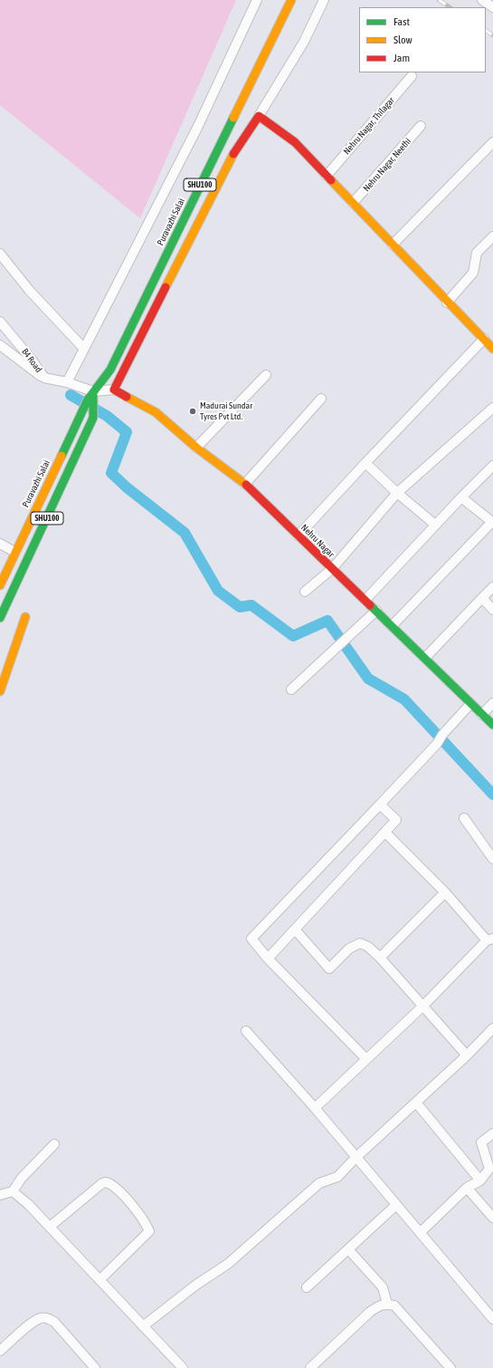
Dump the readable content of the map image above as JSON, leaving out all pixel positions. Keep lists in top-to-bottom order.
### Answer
{
  "streets": {
    "street": [
      "Nehru Nagar, Thilagar",
      "Nehru Nagar, Neethi",
      "SHU100",
      "Puravazhi Salai",
      "B4 Road",
      "Nehru Nagar"
    ]
  },
  "crossings": [
    ["SHU100", "Puravazhi Salai"],
    ["SHU100", "B4 Road"],
    ["Puravazhi Salai", "B4 Road"]
  ],
  "places": ["Madurai Sundar Tyres Pvt Ltd."],
  "legend": ["Fast", "Slow", "Jam"]
}
